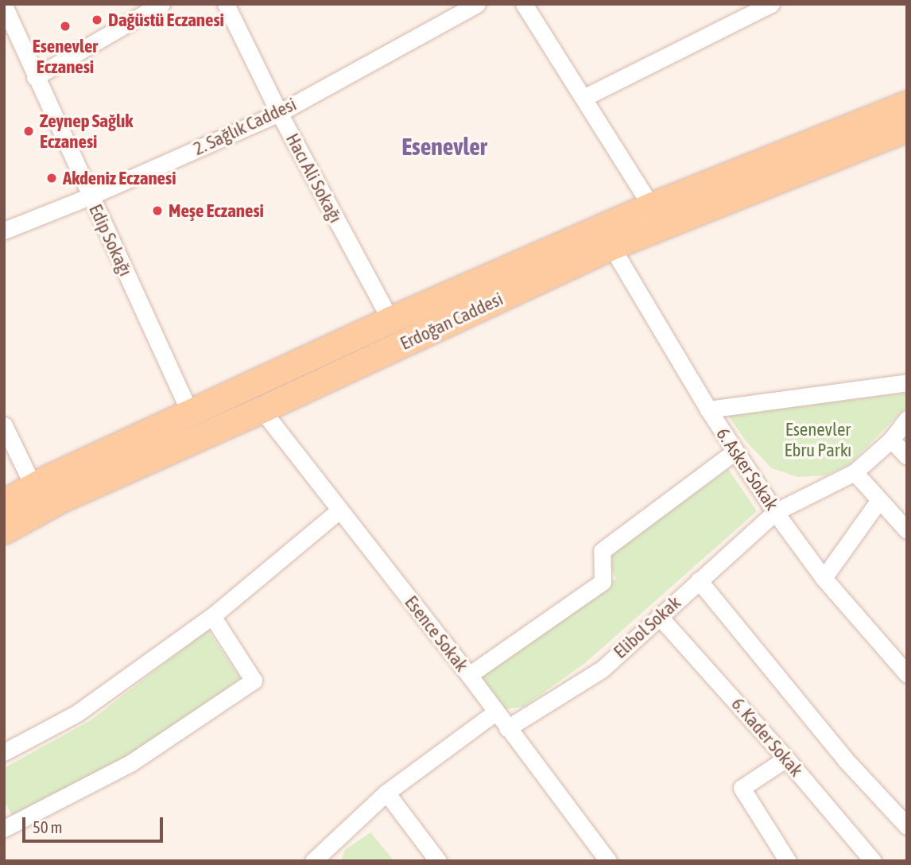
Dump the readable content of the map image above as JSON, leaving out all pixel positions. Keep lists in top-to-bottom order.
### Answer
{
  "streets": {
    "main road": ["Erdoğan Caddesi"],
    "street": [
      "2. Sağlık Caddesi",
      "Hacı Ali Sokağı",
      "Edip Sokağı",
      "6. Asker Sokak",
      "Elibol Sokak",
      "Esence Sokak",
      "6. Kader Sokak"
    ]
  },
  "crossings": [
    ["2. Sağlık Caddesi", "Hacı Ali Sokağı"],
    ["2. Sağlık Caddesi", "Edip Sokağı"],
    ["Hacı Ali Sokağı", "Erdoğan Caddesi"],
    ["Edip Sokağı", "Erdoğan Caddesi"],
    ["Erdoğan Caddesi", "6. Asker Sokak"],
    ["Erdoğan Caddesi", "Esence Sokak"],
    ["6. Asker Sokak", "Elibol Sokak"],
    ["Elibol Sokak", "Esence Sokak"],
    ["Elibol Sokak", "6. Kader Sokak"]
  ],
  "districts": ["Esenevler"],
  "parks": ["Esenevler Ebru Parkı"],
  "places": [
    "Dağüstü Eczanesi",
    "Esenevler Eczanesi",
    "Zeynep Sağlık Eczanesi",
    "Akdeniz Eczanesi",
    "Meşe Eczanesi"
  ],
  "scale_bar": "50 m"
}
